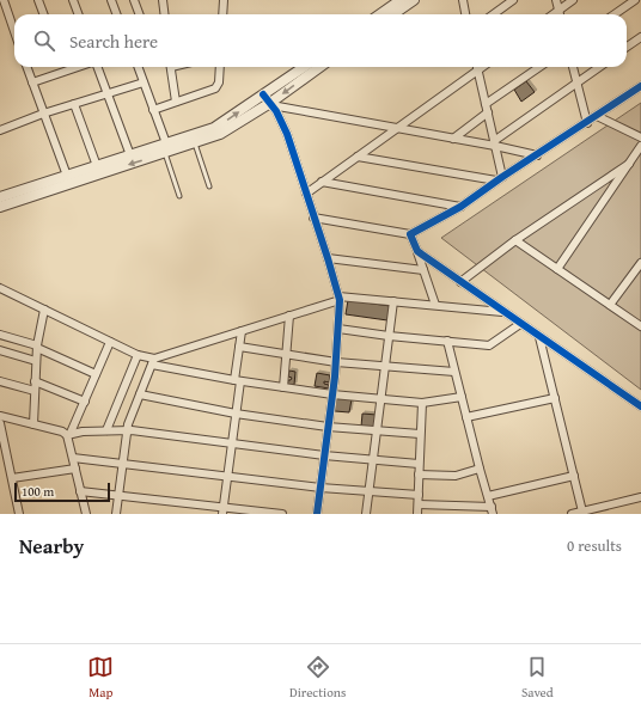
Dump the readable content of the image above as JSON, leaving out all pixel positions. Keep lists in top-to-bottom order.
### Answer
{
  "scale_bar": "100 m",
  "page": {
    "search": "Search here",
    "scale": "100 m",
    "heading": ["Nearby", "0 results"],
    "nav": ["Map", "Directions", "Saved"]
  }
}
